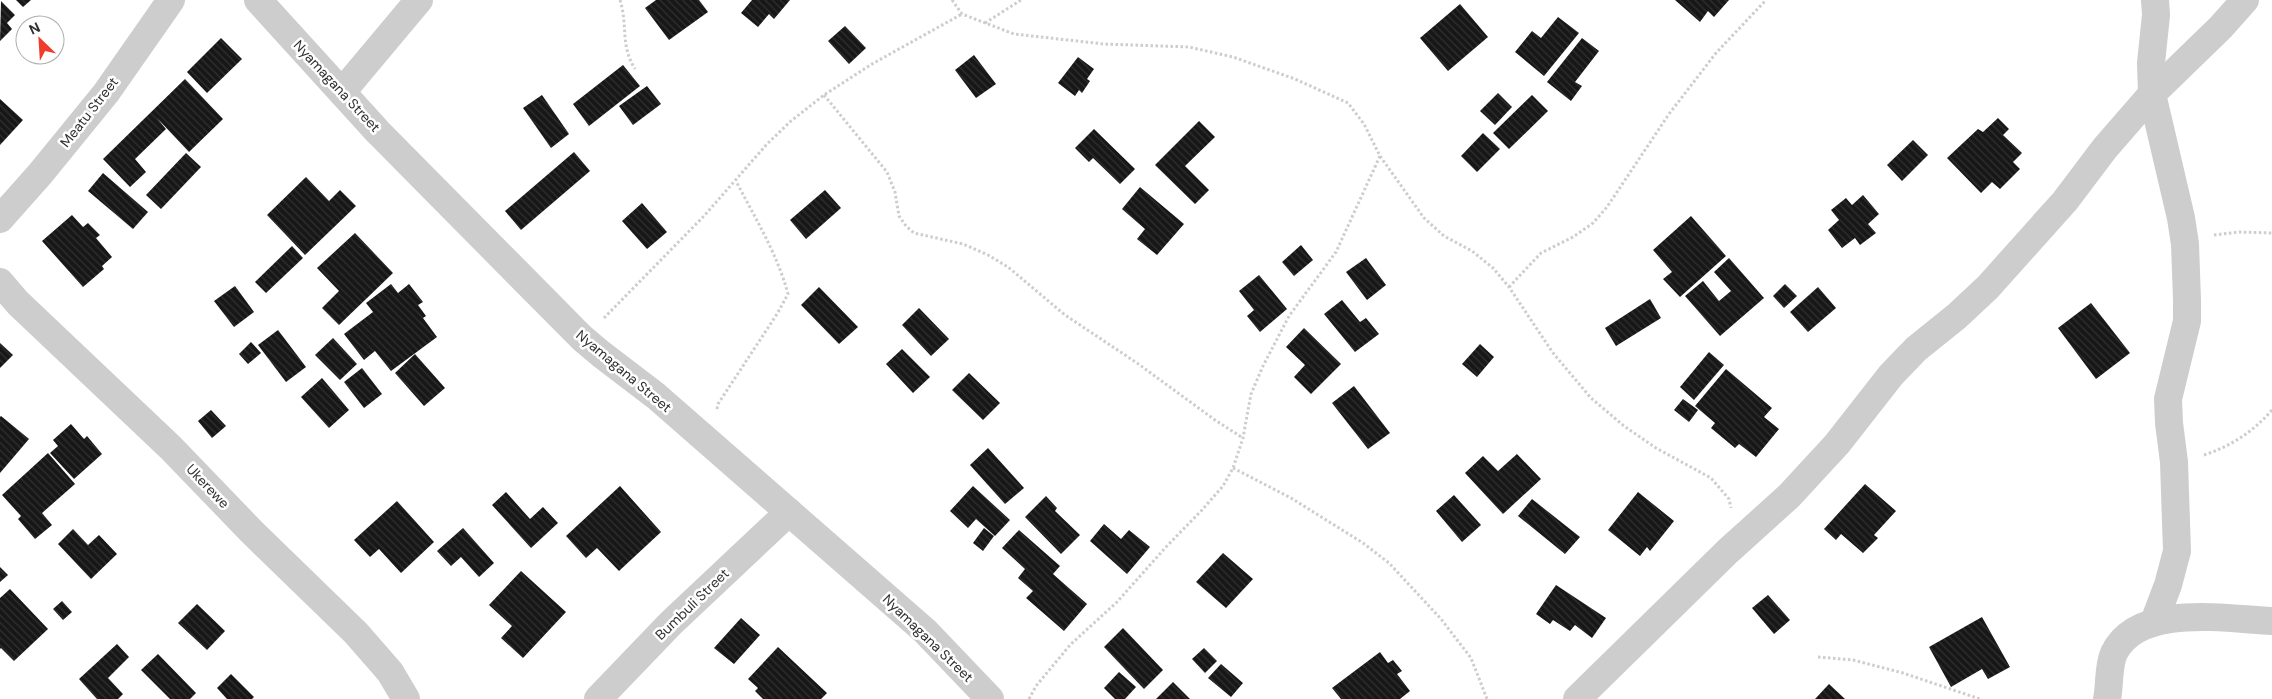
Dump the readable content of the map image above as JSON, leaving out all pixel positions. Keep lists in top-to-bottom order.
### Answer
{
  "streets": {
    "street": [
      "Nyamagana Street",
      "Meatu Street",
      "Ukerewe",
      "Bumbuli Street"
    ]
  },
  "crossings": [
    ["Nyamagana Street", "Bumbuli Street"]
  ],
  "north": "top left"
}
